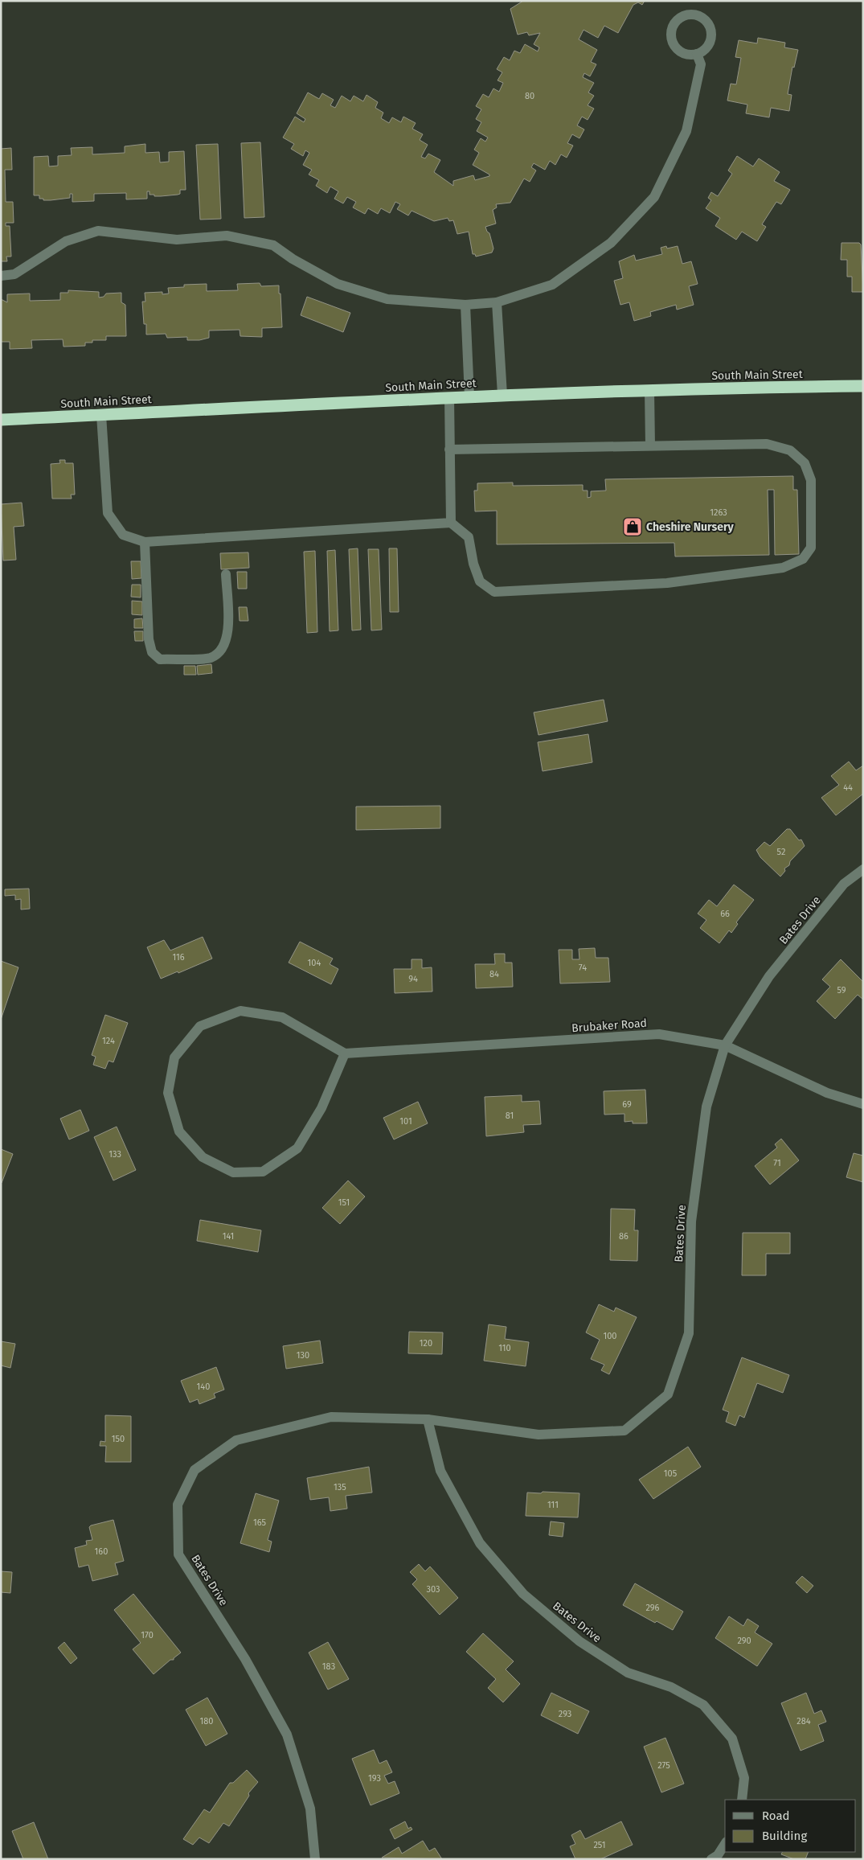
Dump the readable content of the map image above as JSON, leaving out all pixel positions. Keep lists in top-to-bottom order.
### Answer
{
  "streets": {
    "highway": ["South Main Street"],
    "street": ["Bates Drive", "Brubaker Road"]
  },
  "crossings": [
    ["Bates Drive", "Brubaker Road"]
  ],
  "places": {
    "shop": ["Cheshire Nursery"]
  },
  "house_numbers": [
    "80",
    "1263",
    "44",
    "52",
    "66",
    "116",
    "104",
    "74",
    "84",
    "94",
    "59",
    "124",
    "69",
    "81",
    "101",
    "133",
    "71",
    "151",
    "141",
    "86",
    "100",
    "120",
    "110",
    "130",
    "140",
    "150",
    "105",
    "135",
    "111",
    "165",
    "160",
    "303",
    "296",
    "170",
    "290",
    "183",
    "293",
    "180",
    "284",
    "275",
    "193",
    "251"
  ],
  "legend": ["Road", "Building"]
}
